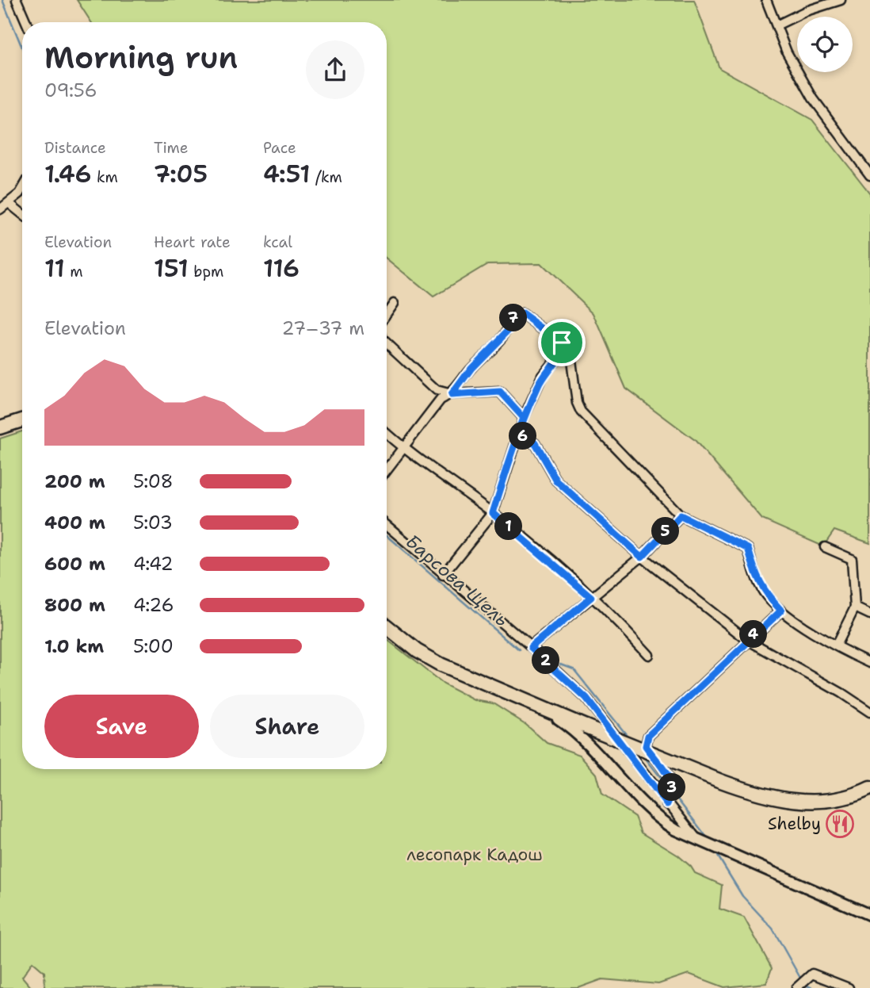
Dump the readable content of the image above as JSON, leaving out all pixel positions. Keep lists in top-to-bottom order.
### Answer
{
  "water": ["Барсова Щель"],
  "parks": ["лесопарк Кадош"],
  "places": {
    "restaurant": ["Shelby"]
  },
  "page": {
    "heading": ["Morning run", "09:56"],
    "stats": [
      ["Distance", "1.46 km"],
      ["Time", "7:05"],
      ["Pace", "4:51 /km"],
      ["Elevation", "11 m"],
      ["Heart rate", "151 bpm"],
      ["kcal", "116"]
    ],
    "pins": [
      "7",
      "6",
      "1",
      "5",
      "4",
      "2",
      "3"
    ],
    "chart": ["Elevation", "27–37 m"],
    "list": [
      {
        "name": "200 m",
        "note": "5:08"
      },
      {
        "name": "400 m",
        "note": "5:03"
      },
      {
        "name": "600 m",
        "note": "4:42"
      },
      {
        "name": "800 m",
        "note": "4:26"
      },
      {
        "name": "1.0 km",
        "note": "5:00"
      }
    ],
    "buttons": ["Save", "Share"]
  }
}
